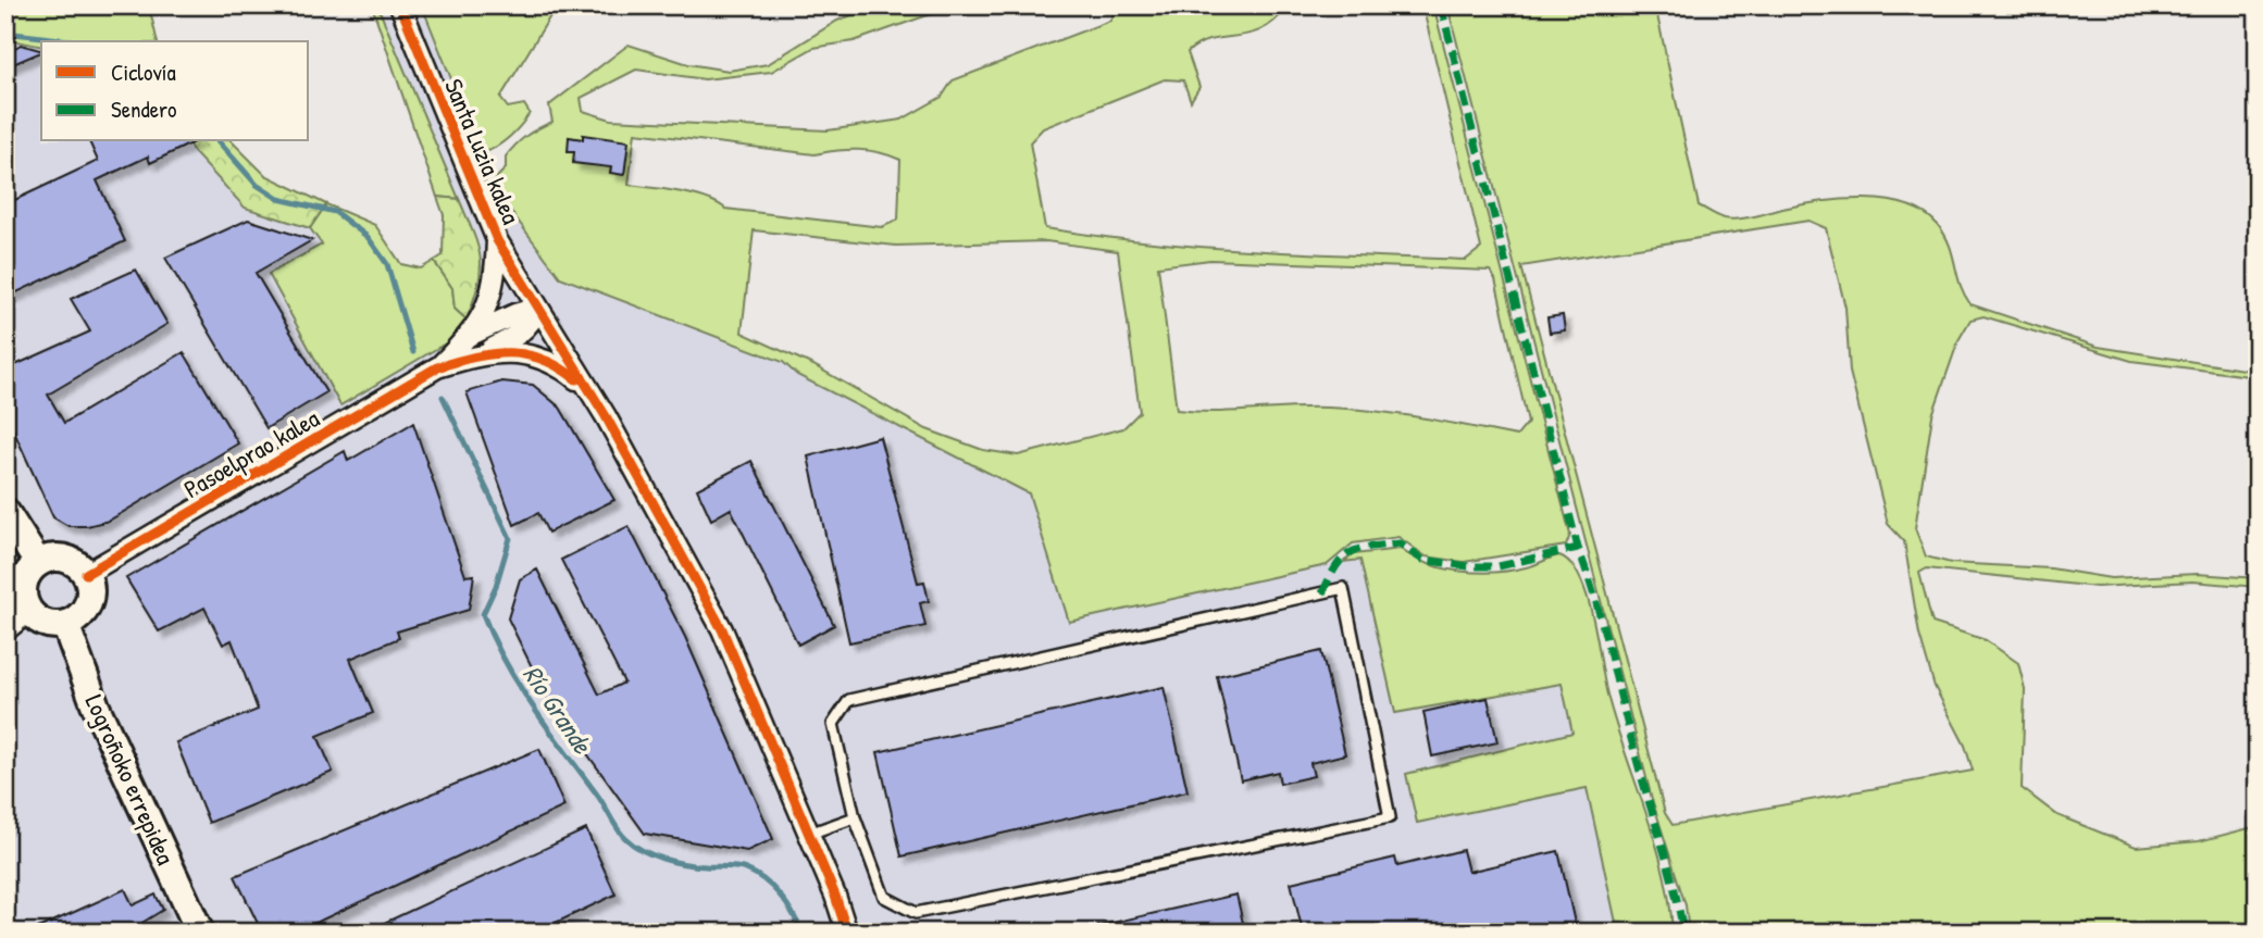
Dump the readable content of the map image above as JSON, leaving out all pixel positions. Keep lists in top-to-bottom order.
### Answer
{
  "streets": {
    "main road": ["Logroñoko errepidea"],
    "street": ["Santa Luzia kalea", "Pasoelprao kalea"]
  },
  "crossings": [
    ["Pasoelprao kalea", "Logroñoko errepidea"]
  ],
  "water": ["Río Grande"],
  "legend": ["Ciclovía", "Sendero"]
}
